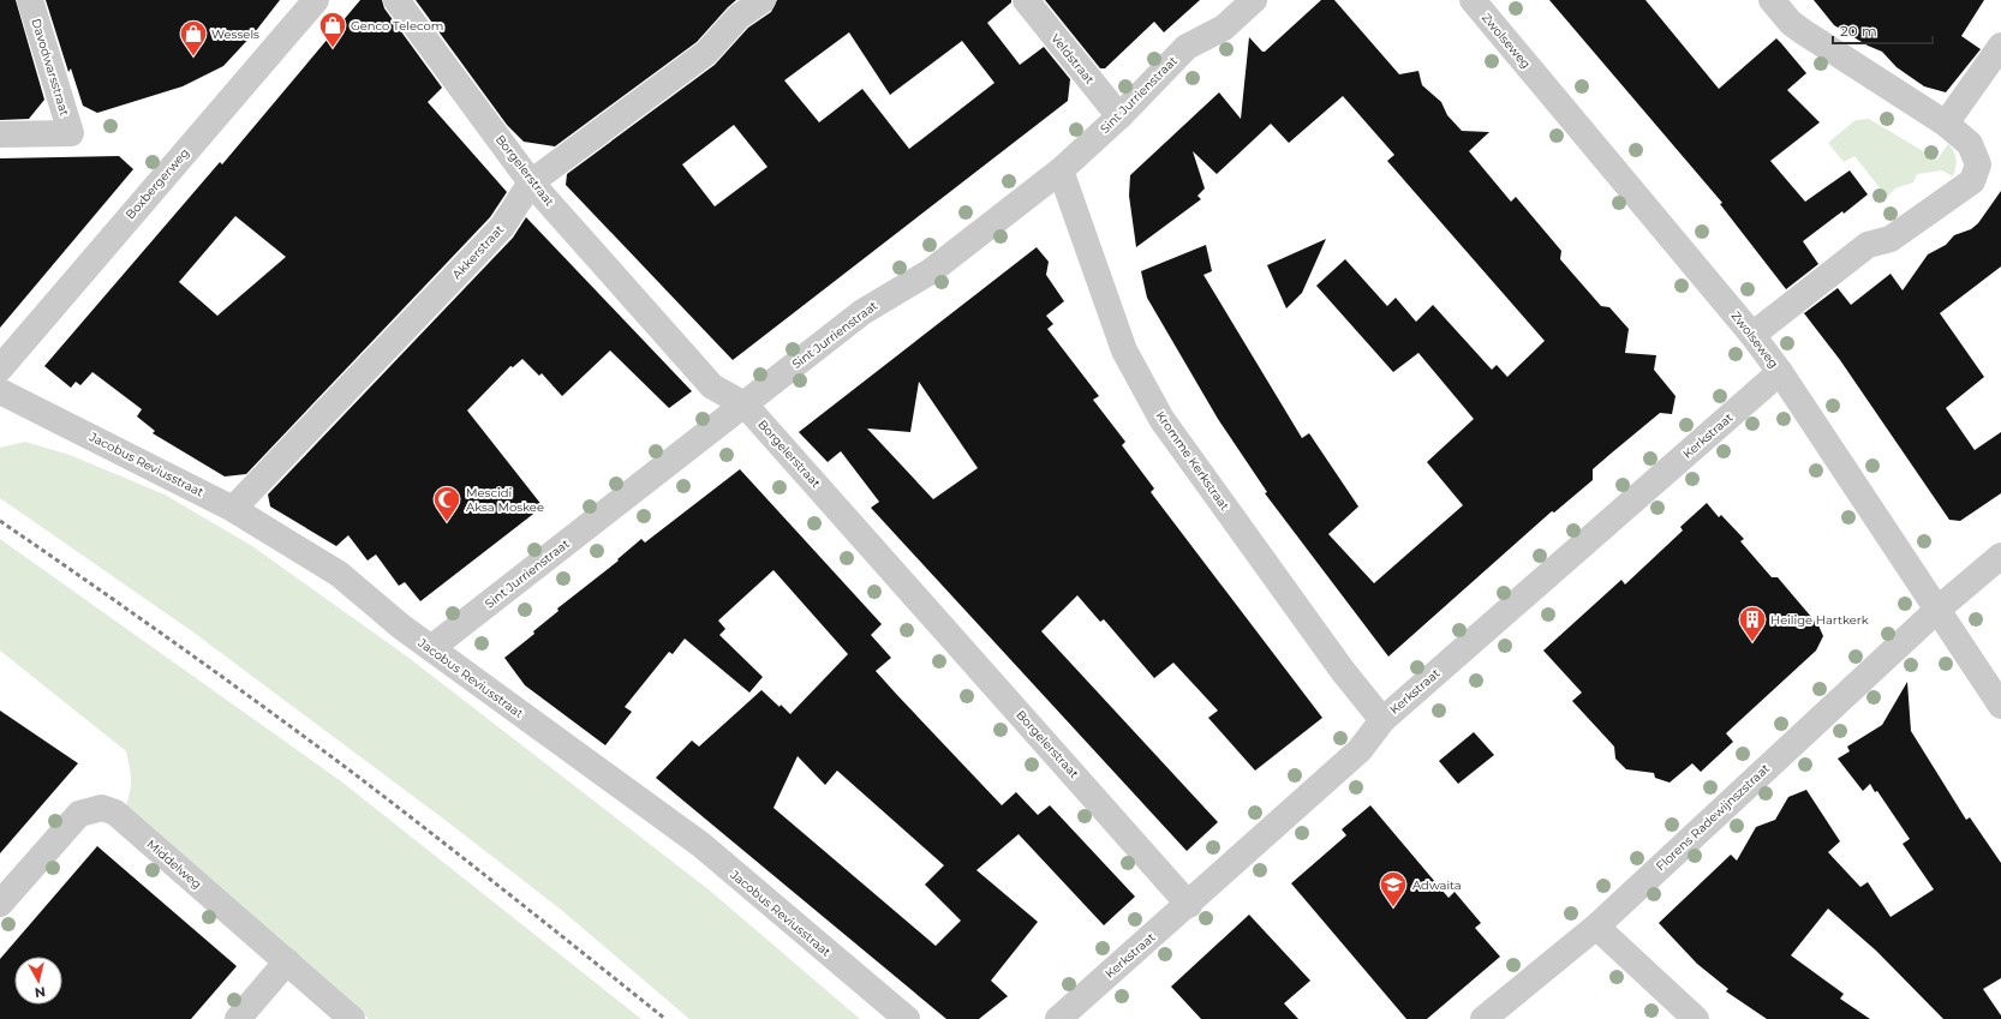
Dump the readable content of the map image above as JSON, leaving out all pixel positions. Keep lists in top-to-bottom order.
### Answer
{
  "streets": {
    "street": [
      "Zwolseweg",
      "Veldstraat",
      "Davodwarsstraat",
      "Sint Jurrienstraat",
      "Borgelerstraat",
      "Boxbergerweg",
      "Akkerstraat",
      "Kerkstraat",
      "Kromme Kerkstraat",
      "Jacobus Reviusstraat",
      "Florens Radewijnszstraat",
      "Middelweg"
    ]
  },
  "crossings": [
    ["Zwolseweg", "Kerkstraat"],
    ["Zwolseweg", "Florens Radewijnszstraat"],
    ["Veldstraat", "Sint Jurrienstraat"],
    ["Sint Jurrienstraat", "Borgelerstraat"],
    ["Sint Jurrienstraat", "Kromme Kerkstraat"],
    ["Sint Jurrienstraat", "Jacobus Reviusstraat"],
    ["Borgelerstraat", "Akkerstraat"],
    ["Borgelerstraat", "Kerkstraat"],
    ["Akkerstraat", "Jacobus Reviusstraat"],
    ["Kerkstraat", "Kromme Kerkstraat"]
  ],
  "places": {
    "shop": ["Genco Telecom", "Wessels"],
    "mosque": ["Mescidi Aksa Moskee"],
    "building": ["Heilige Hartkerk"],
    "school or university": ["Adwaita"]
  },
  "scale_bar": "20 m",
  "north": "bottom"
}
